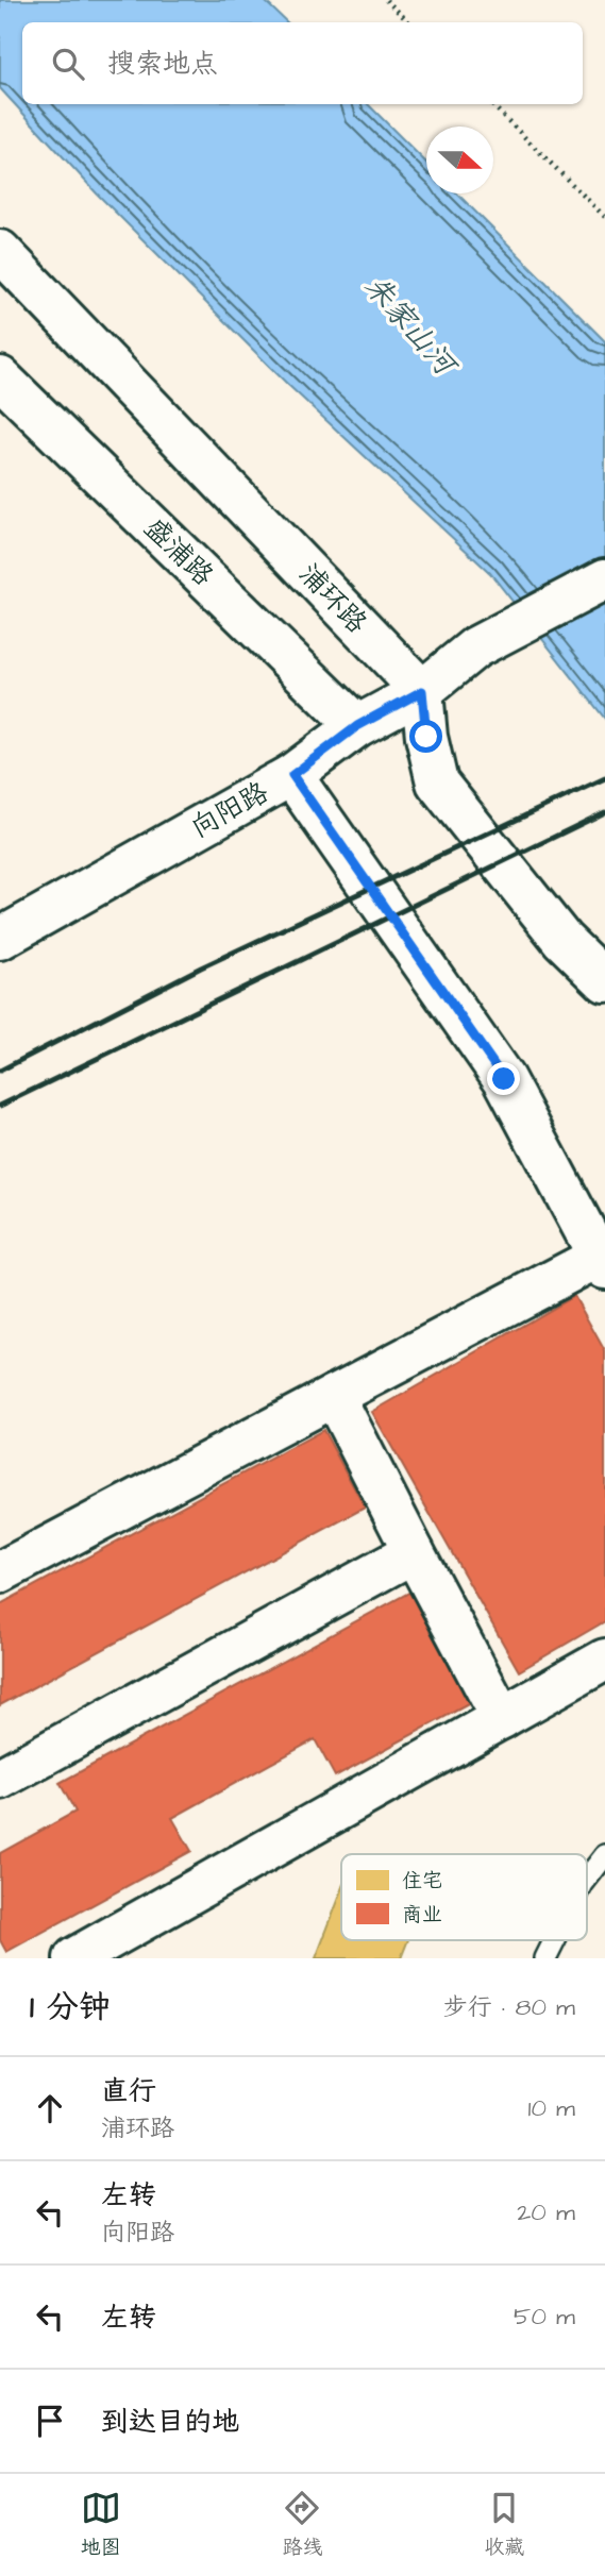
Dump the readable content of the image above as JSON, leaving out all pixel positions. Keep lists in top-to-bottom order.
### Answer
{
  "streets": {
    "street": ["盛浦路", "浦环路", "向阳路"]
  },
  "crossings": [
    ["盛浦路", "向阳路"],
    ["浦环路", "向阳路"]
  ],
  "water": ["朱家山河"],
  "legend": ["住宅", "商业"],
  "north": "right",
  "page": {
    "search": "搜索地点",
    "heading": ["1 分钟", "步行 · 80 m"],
    "list": [
      ["直行", "浦环路", "10 m"],
      ["左转", "向阳路", "20 m"],
      ["左转", "50 m"],
      "到达目的地"
    ],
    "nav": ["地图", "路线", "收藏"]
  }
}
